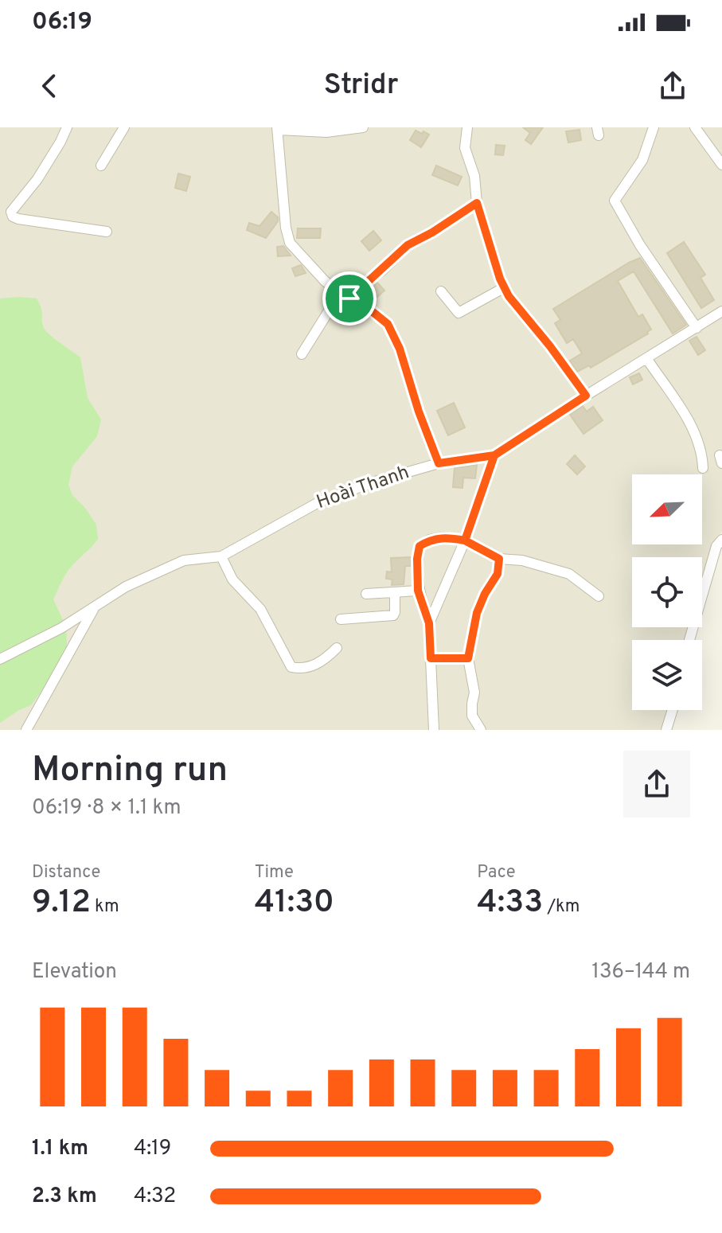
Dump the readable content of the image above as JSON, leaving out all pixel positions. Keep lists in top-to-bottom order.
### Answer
{
  "streets": {
    "street": ["Hoài Thanh"]
  },
  "north": "bottom left",
  "page": {
    "status": "06:19",
    "header": "Stridr",
    "heading": ["Morning run", "06:19 · 8 × 1.1 km"],
    "stats": [
      ["Distance", "9.12 km"],
      ["Time", "41:30"],
      ["Pace", "4:33 /km"]
    ],
    "chart": ["Elevation", "136–144 m"],
    "list": [
      {
        "name": "1.1 km",
        "note": "4:19"
      },
      {
        "name": "2.3 km",
        "note": "4:32"
      }
    ]
  }
}
